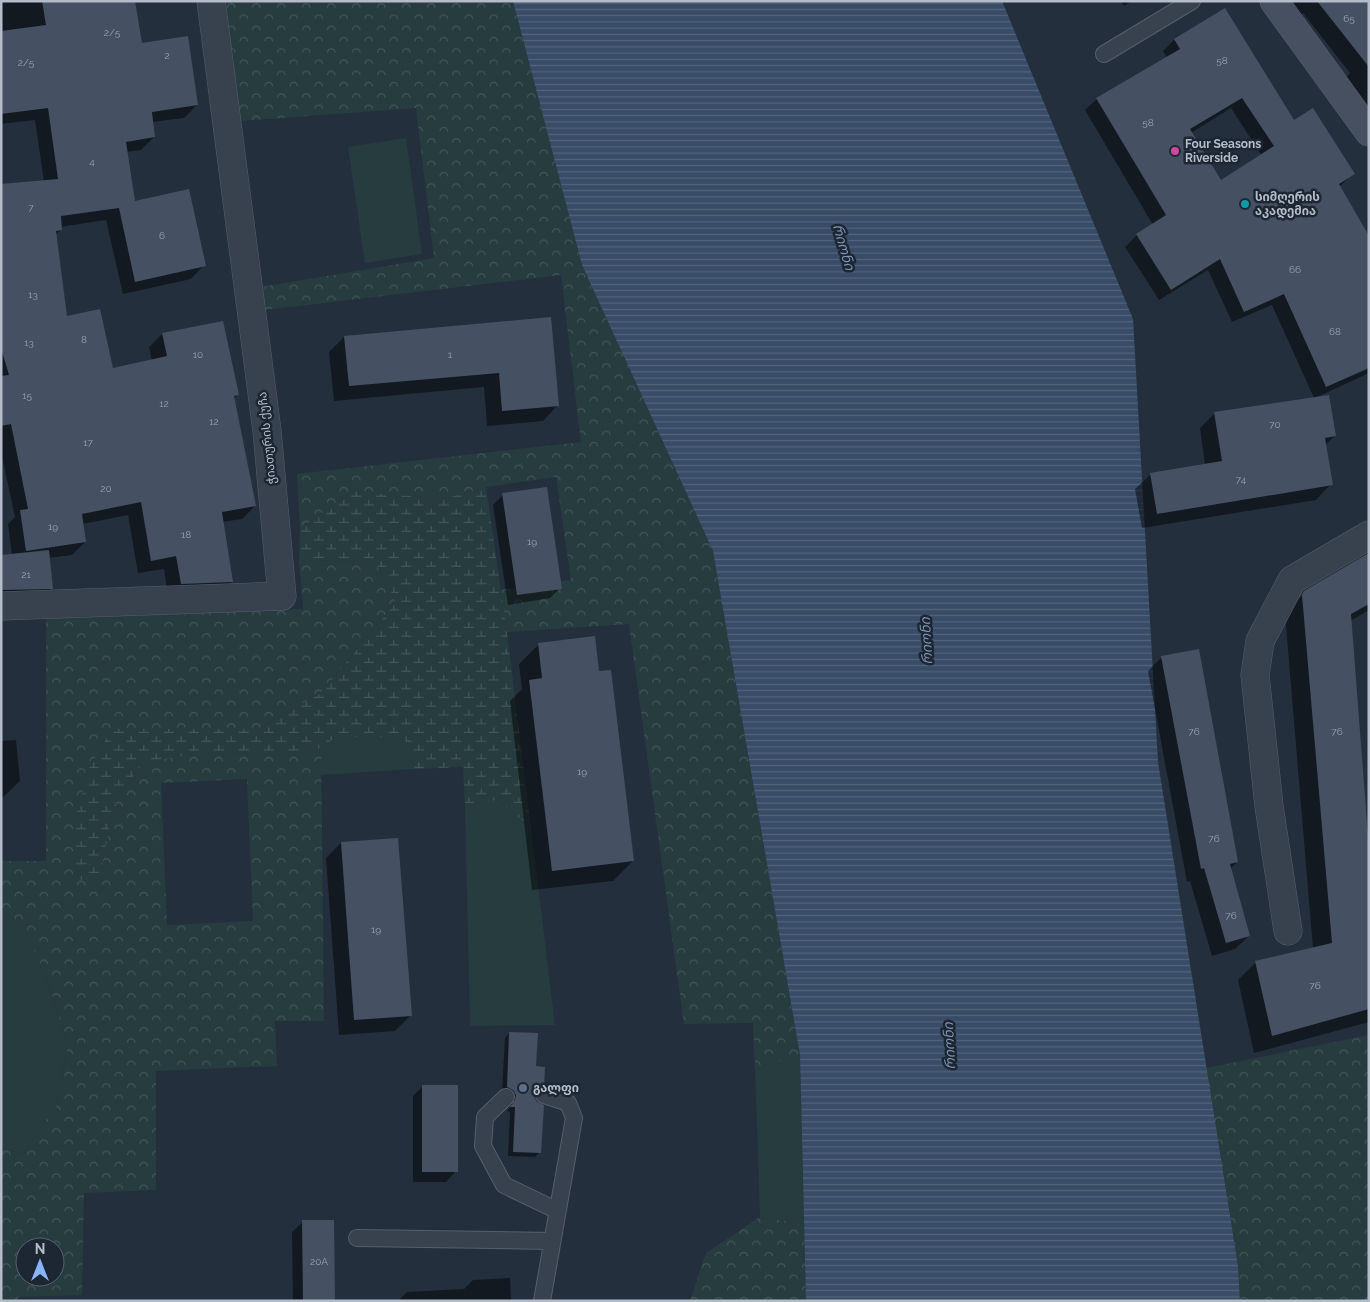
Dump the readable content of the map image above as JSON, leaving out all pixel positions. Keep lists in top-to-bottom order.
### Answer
{
  "streets": {
    "street": ["ჭიათურის ქუჩა"]
  },
  "water": ["რიონი"],
  "places": ["Four Seasons Riverside", "სიმღერის აკადემია", "გალფი"],
  "house_numbers": [
    "65",
    "2/5",
    "2",
    "58",
    "2/5",
    "58",
    "4",
    "7",
    "6",
    "66",
    "13",
    "68",
    "8",
    "13",
    "10",
    "1",
    "15",
    "12",
    "12",
    "70",
    "17",
    "74",
    "20",
    "19",
    "18",
    "19",
    "21",
    "76",
    "76",
    "19",
    "76",
    "76",
    "19",
    "76",
    "20A"
  ],
  "north": "top"
}
